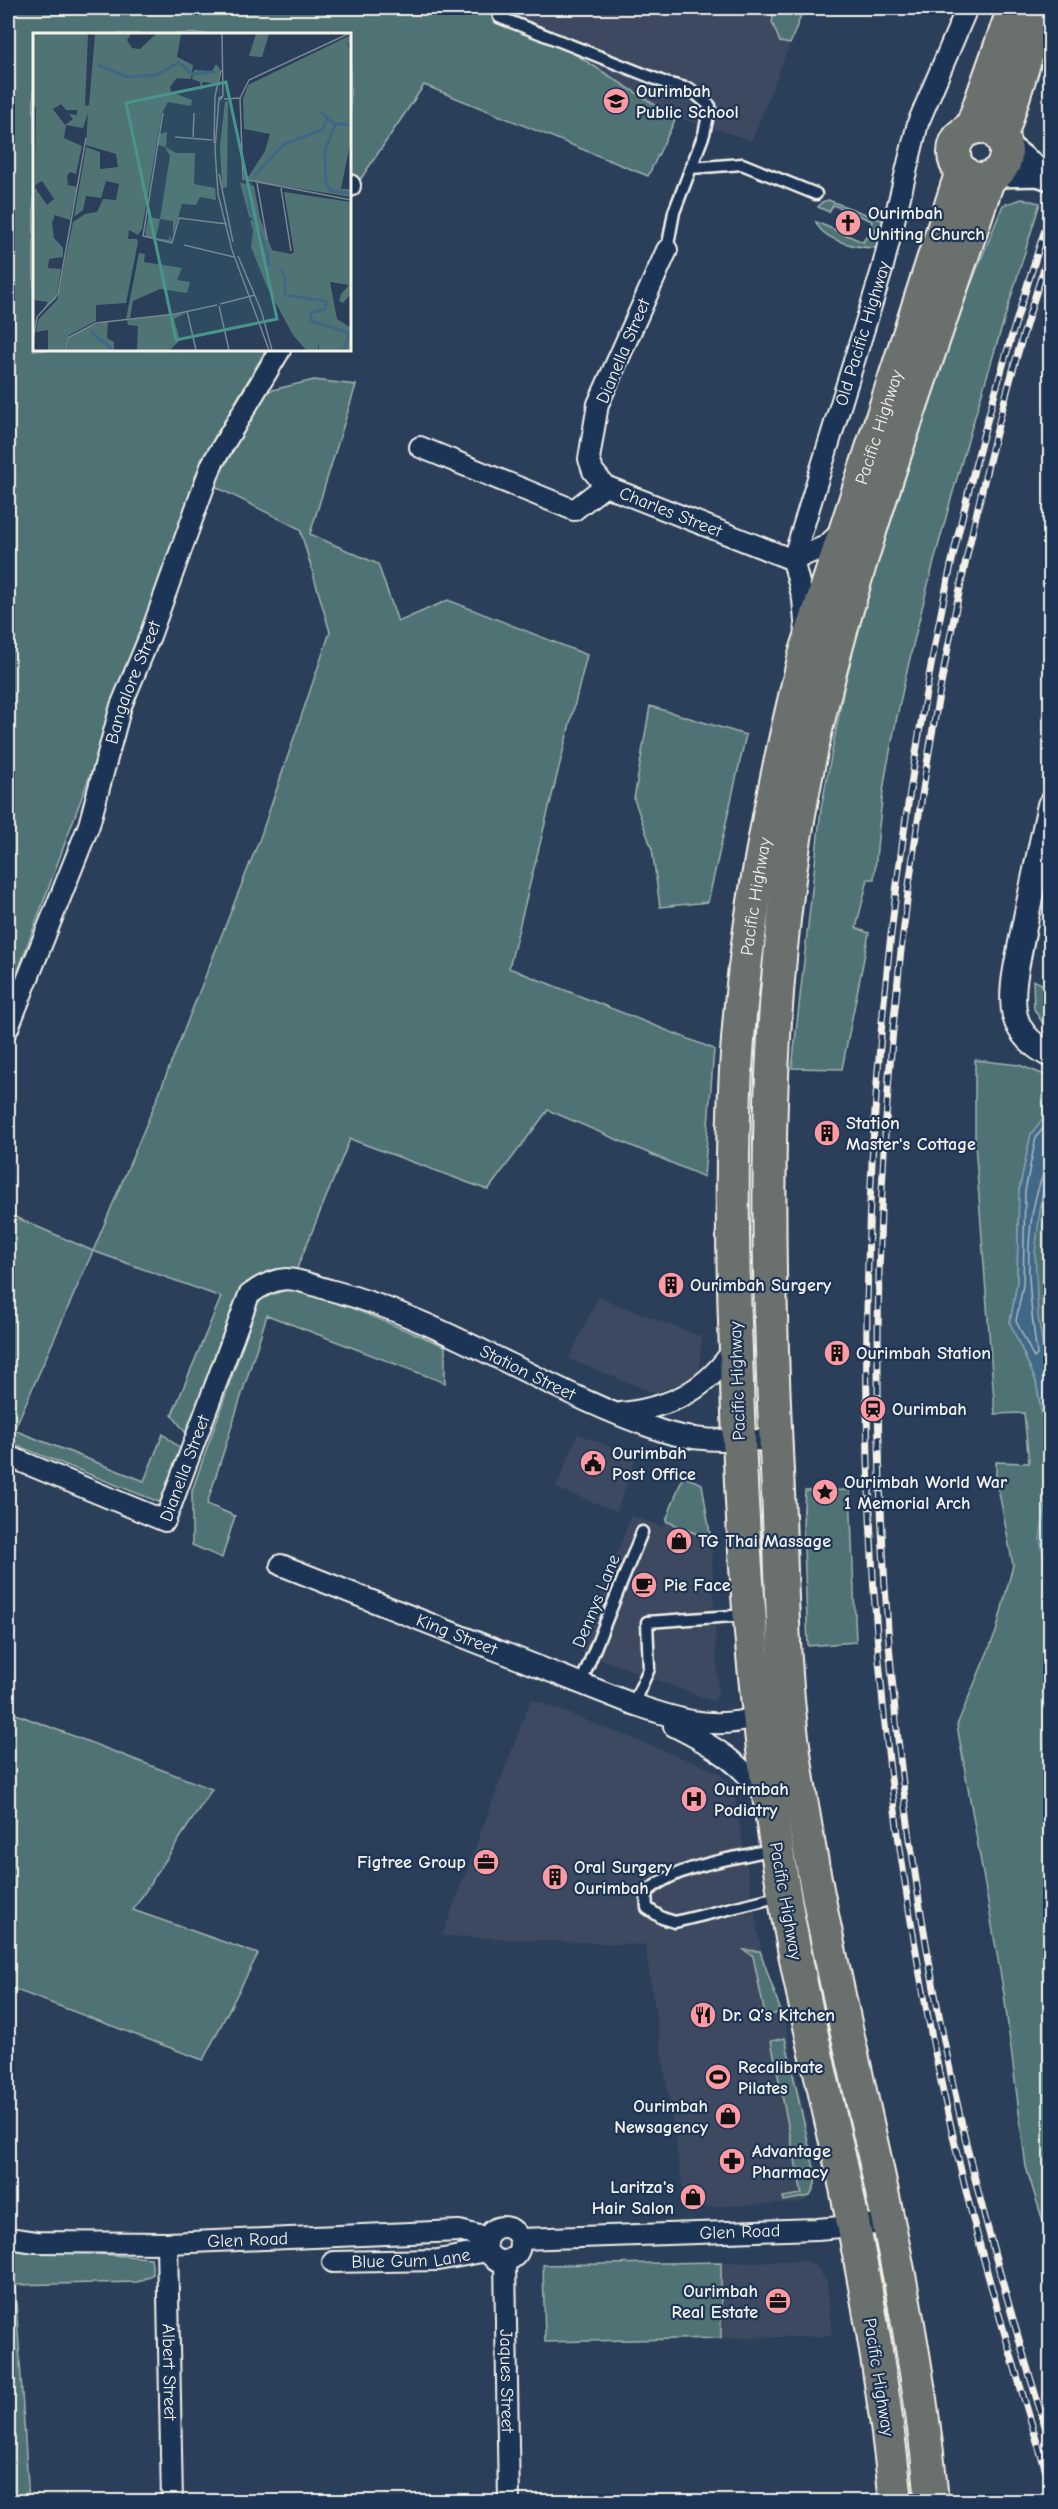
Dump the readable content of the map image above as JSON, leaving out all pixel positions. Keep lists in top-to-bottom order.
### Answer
{
  "streets": {
    "main road": ["Pacific Highway"],
    "street": [
      "Old Pacific Highway",
      "Dianella Street",
      "Charles Street",
      "Bangalore Street",
      "Station Street",
      "King Street",
      "Glen Road",
      "Blue Gum Lane",
      "Albert Street",
      "Jaques Street"
    ],
    "lane": ["Dennys Lane"]
  },
  "crossings": [
    ["Old Pacific Highway", "Charles Street"],
    ["Dianella Street", "Charles Street"],
    ["Dianella Street", "Station Street"],
    ["Pacific Highway", "Station Street"],
    ["Pacific Highway", "King Street"],
    ["Pacific Highway", "Glen Road"],
    ["Dennys Lane", "King Street"],
    ["Glen Road", "Blue Gum Lane"],
    ["Glen Road", "Albert Street"],
    ["Glen Road", "Jaques Street"],
    ["Blue Gum Lane", "Jaques Street"]
  ],
  "places": {
    "school or university": ["Ourimbah Public School"],
    "church": ["Ourimbah Uniting Church"],
    "building": [
      "Station Master's Cottage",
      "Ourimbah Surgery",
      "Ourimbah Station",
      "Oral Surgery Ourimbah"
    ],
    "station": ["Ourimbah"],
    "public building": ["Ourimbah Post Office"],
    "place": ["Ourimbah World War 1 Memorial Arch"],
    "shop": ["TG Thai Massage", "Ourimbah Newsagency", "Laritza's Hair Salon"],
    "cafe": ["Pie Face"],
    "hospital": ["Ourimbah Podiatry"],
    "office": ["Figtree Group", "Ourimbah Real Estate"],
    "restaurant": ["Dr. Q’s Kitchen"],
    "sports": ["Recalibrate Pilates"],
    "pharmacy": ["Advantage Pharmacy"]
  }
}
